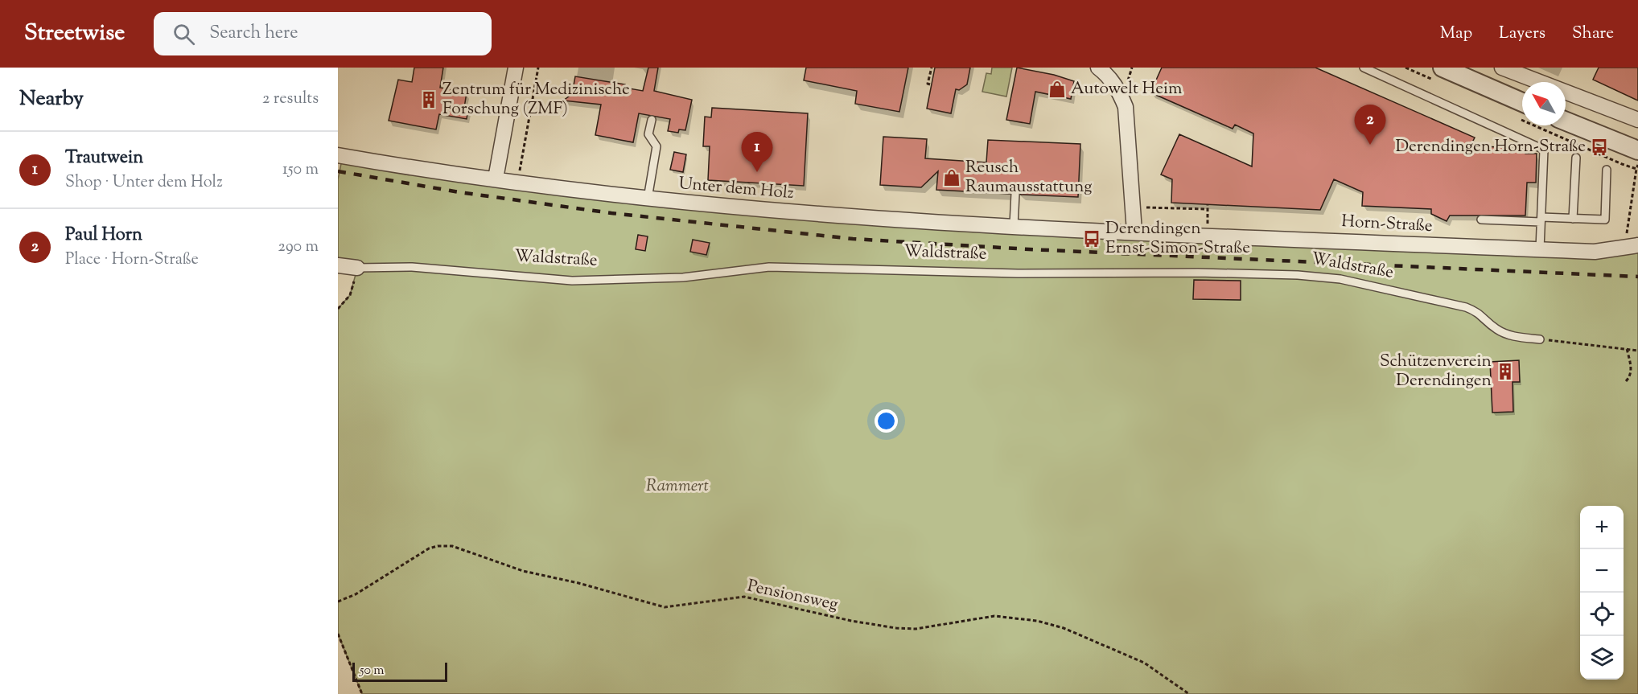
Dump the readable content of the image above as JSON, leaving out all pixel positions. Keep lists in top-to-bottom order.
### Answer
{
  "streets": {
    "street": ["Unter dem Holz", "Horn-Straße", "Waldstraße"],
    "path": ["Pensionsweg"]
  },
  "crossings": [
    ["Unter dem Holz", "Horn-Straße"]
  ],
  "parks": ["Rammert"],
  "places": {
    "shop": ["Autowelt Heim", "Reusch Raumausstattung"],
    "building": ["Zentrum für Medizinische Forschung (ZMF)", "Schützenverein Derendingen"],
    "bus stop": ["Derendingen Horn-Straße", "Derendingen Ernst-Simon-Straße"]
  },
  "scale_bar": "50 m",
  "north": "top left",
  "page": {
    "header": "Streetwise",
    "search": "Search here",
    "nav": ["Map", "Layers", "Share"],
    "heading": ["Nearby", "2 results"],
    "pins": ["2", "1"],
    "list": [
      {
        "mark": "1",
        "name": "Trautwein",
        "note": "Shop · Unter dem Holz",
        "value": "150 m"
      },
      {
        "mark": "2",
        "name": "Paul Horn",
        "note": "Place · Horn-Straße",
        "value": "290 m"
      }
    ],
    "map_buttons": ["+", "−"],
    "scale": "50 m"
  }
}
